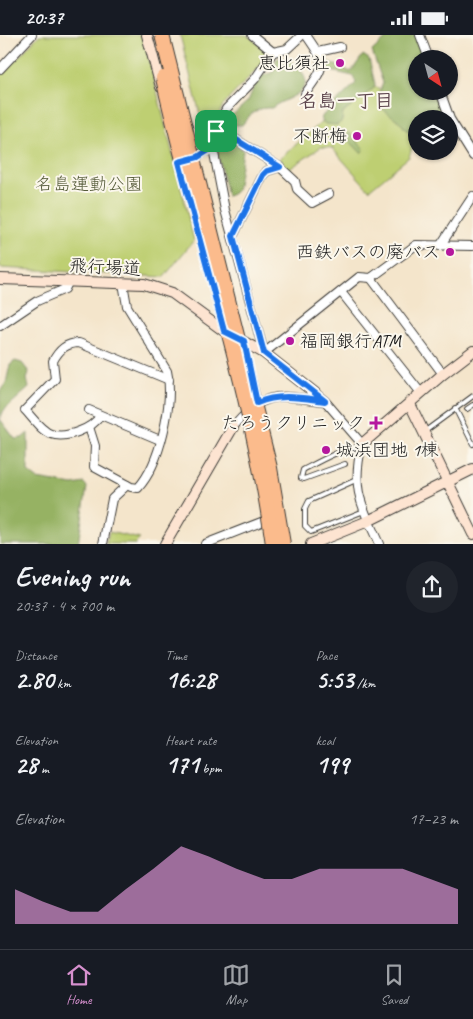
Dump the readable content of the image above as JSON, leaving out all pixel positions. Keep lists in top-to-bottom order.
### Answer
{
  "streets": {
    "street": ["飛行場道"]
  },
  "districts": ["名島一丁目"],
  "parks": ["名島運動公園"],
  "places": {
    "other": [
      "恵比須社",
      "不断梅",
      "西鉄バスの廃バス",
      "福岡銀行ATM",
      "城浜団地 1棟"
    ],
    "health": ["たろうクリニック"]
  },
  "north": "bottom right",
  "page": {
    "status": "20:37",
    "heading": ["Evening run", "20:37 · 4 × 700 m"],
    "stats": [
      ["Distance", "2.80 km"],
      ["Time", "16:28"],
      ["Pace", "5:53 /km"],
      ["Elevation", "28 m"],
      ["Heart rate", "171 bpm"],
      ["kcal", "199"]
    ],
    "chart": ["Elevation", "17–23 m"],
    "tabs": ["Home", "Map", "Saved"]
  }
}
